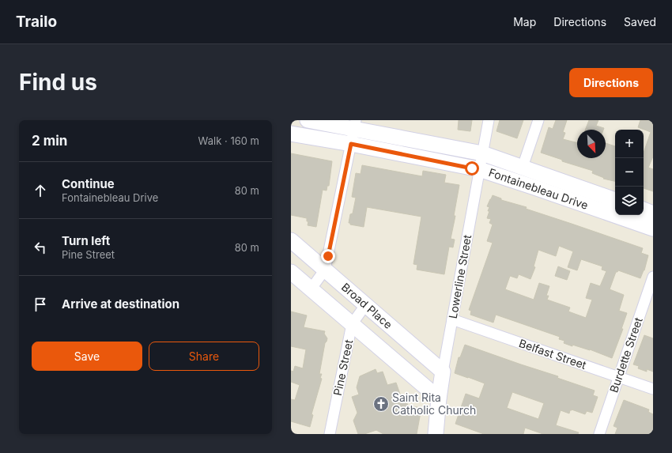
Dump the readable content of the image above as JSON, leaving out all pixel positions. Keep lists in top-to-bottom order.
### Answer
{
  "streets": {
    "street": [
      "Fontainebleau Drive",
      "Lowerline Street",
      "Broad Place",
      "Belfast Street",
      "Burdette Street",
      "Pine Street"
    ]
  },
  "crossings": [
    ["Fontainebleau Drive", "Lowerline Street"],
    ["Lowerline Street", "Broad Place"],
    ["Lowerline Street", "Belfast Street"],
    ["Broad Place", "Pine Street"],
    ["Belfast Street", "Burdette Street"]
  ],
  "places": {
    "church": ["Saint Rita Catholic Church"]
  },
  "north": "bottom right",
  "page": {
    "header": "Trailo",
    "nav": ["Map", "Directions", "Saved"],
    "buttons": [
      "Directions",
      ["Save", "Share"]
    ],
    "title": "Find us",
    "heading": ["2 min", "Walk · 160 m"],
    "map_buttons": ["+", "−"],
    "list": [
      ["Continue", "Fontainebleau Drive", "80 m"],
      ["Turn left", "Pine Street", "80 m"],
      "Arrive at destination"
    ]
  }
}
